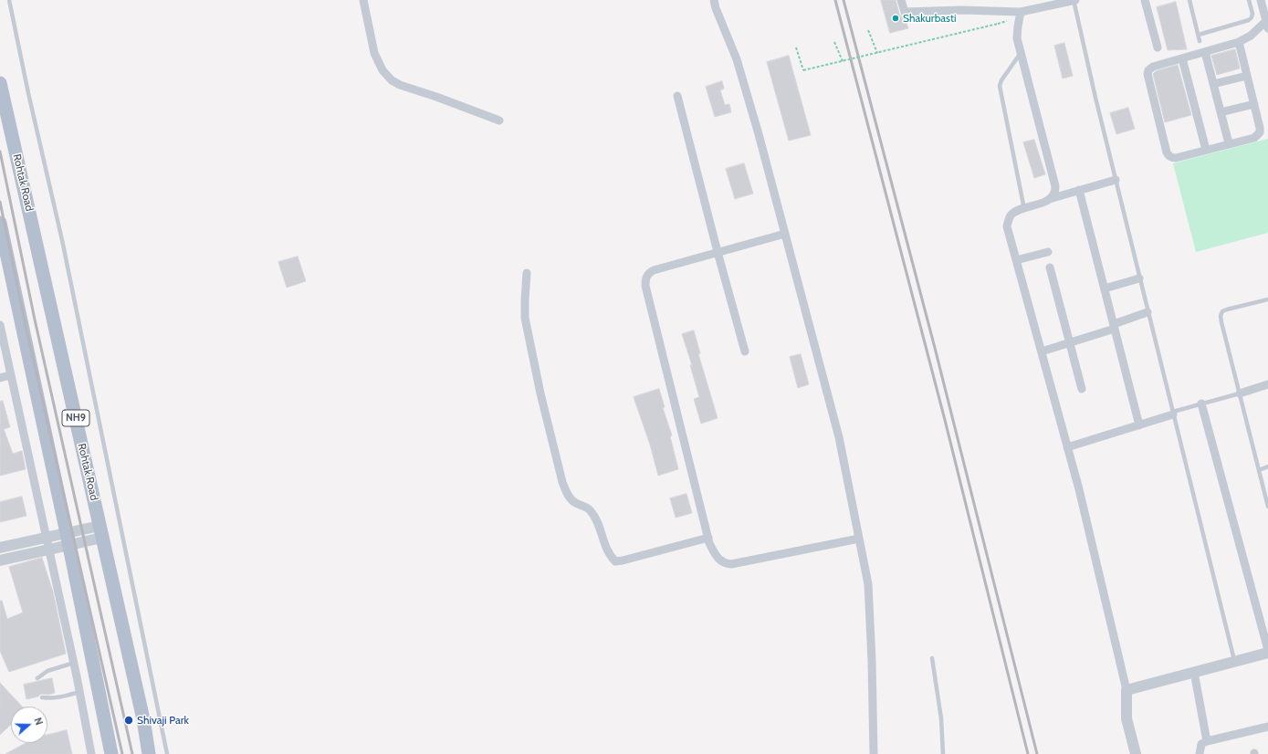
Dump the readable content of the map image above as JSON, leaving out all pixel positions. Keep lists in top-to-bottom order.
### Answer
{
  "streets": {
    "main road": ["Rohtak Road", "NH9"]
  },
  "places": ["Shakurbasti", "Shivaji Park"],
  "north": "right"
}
